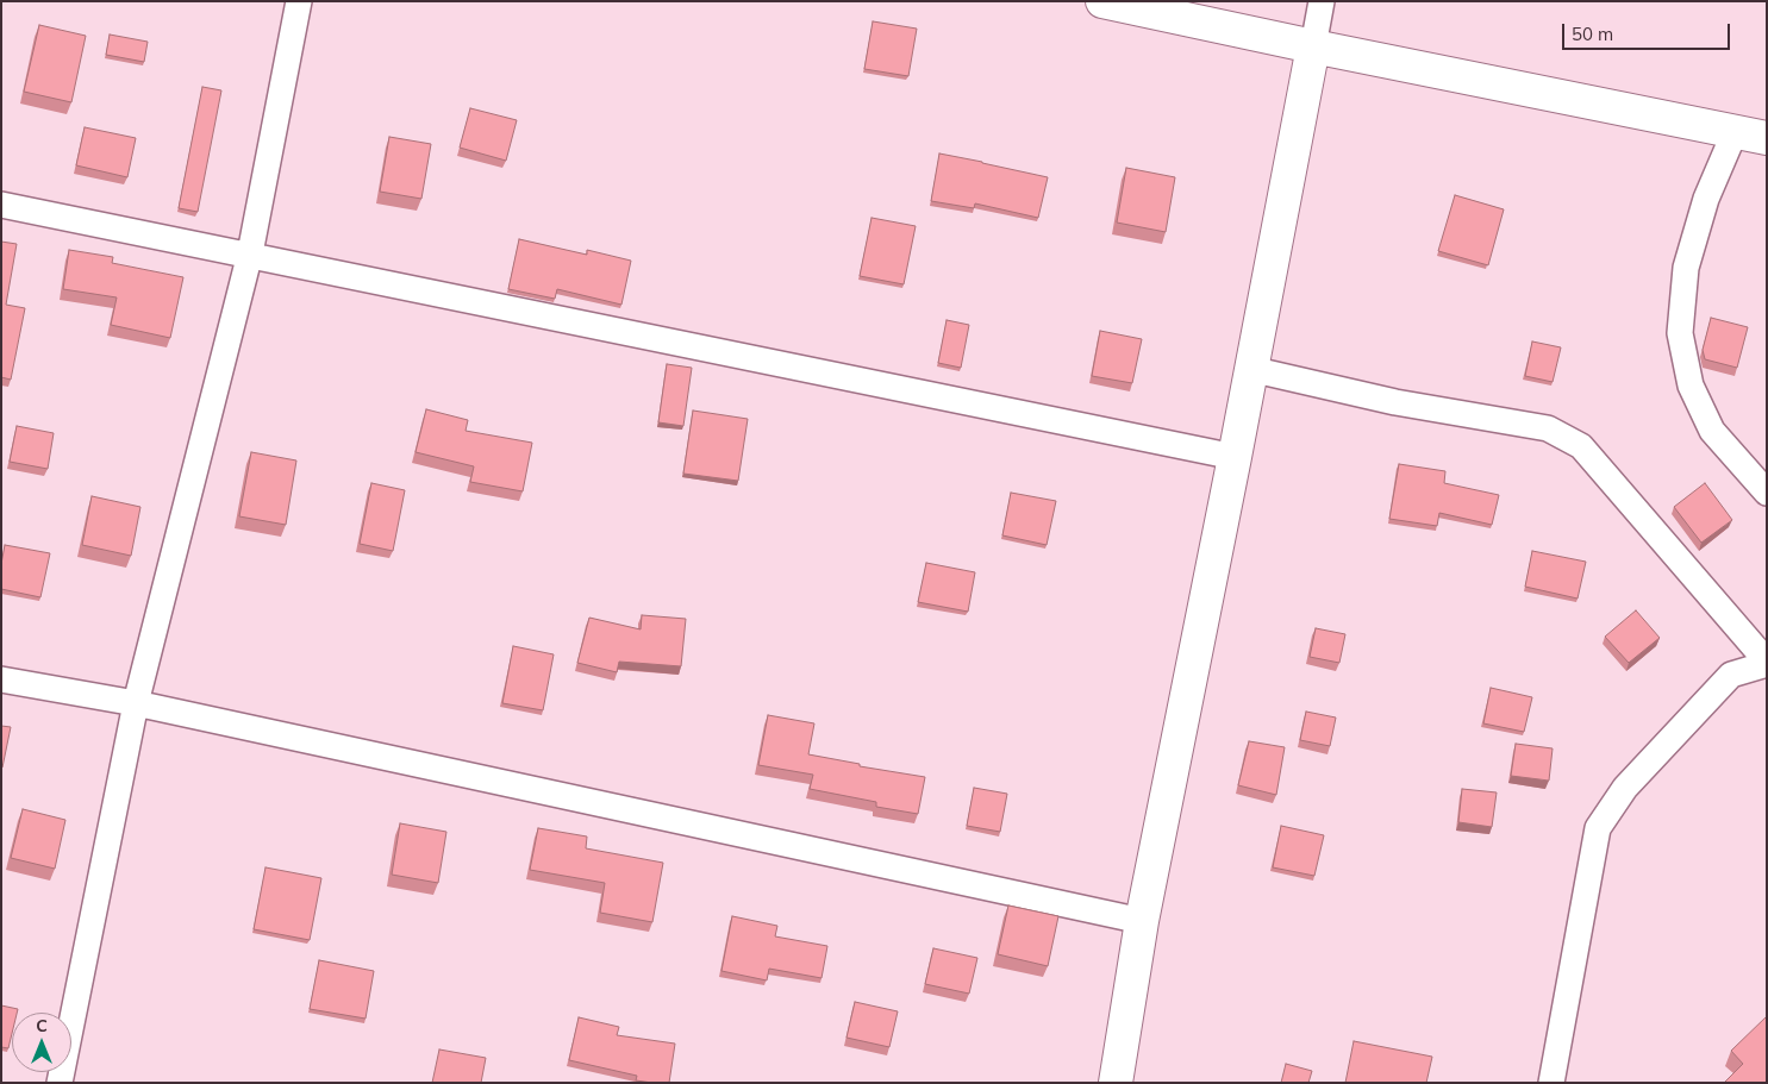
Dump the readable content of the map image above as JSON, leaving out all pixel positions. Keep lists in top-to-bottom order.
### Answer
{
  "scale_bar": "50 m",
  "north": "top"
}
